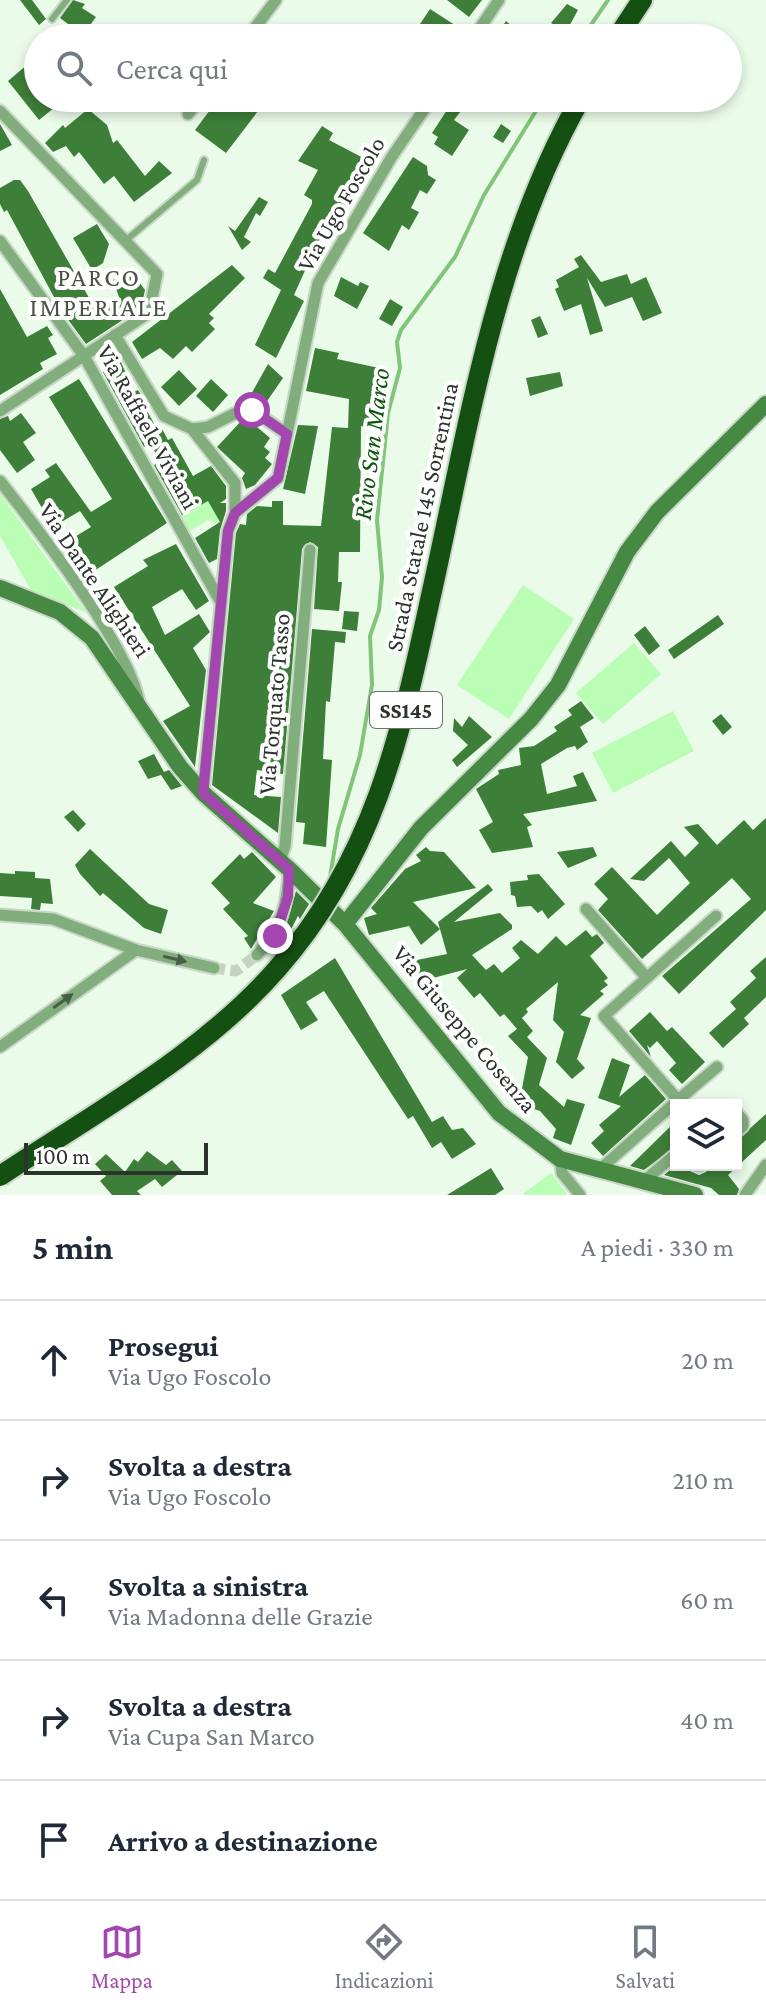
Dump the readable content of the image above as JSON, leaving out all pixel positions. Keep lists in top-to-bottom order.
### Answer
{
  "streets": {
    "highway": ["Strada Statale 145 Sorrentina", "SS145"],
    "main road": ["Via Giuseppe Cosenza"],
    "street": [
      "Via Ugo Foscolo",
      "Via Raffaele Viviani",
      "Via Dante Alighieri",
      "Via Torquato Tasso"
    ]
  },
  "crossings": [
    ["Via Dante Alighieri", "Via Giuseppe Cosenza"],
    ["Via Torquato Tasso", "Via Giuseppe Cosenza"]
  ],
  "districts": ["PARCO IMPERIALE"],
  "water": ["Rivo San Marco"],
  "scale_bar": "100 m",
  "page": {
    "search": "Cerca qui",
    "scale": "100 m",
    "heading": ["5 min", "A piedi · 330 m"],
    "list": [
      ["Prosegui", "Via Ugo Foscolo", "20 m"],
      ["Svolta a destra", "Via Ugo Foscolo", "210 m"],
      ["Svolta a sinistra", "Via Madonna delle Grazie", "60 m"],
      ["Svolta a destra", "Via Cupa San Marco", "40 m"],
      "Arrivo a destinazione"
    ],
    "nav": ["Mappa", "Indicazioni", "Salvati"]
  }
}
